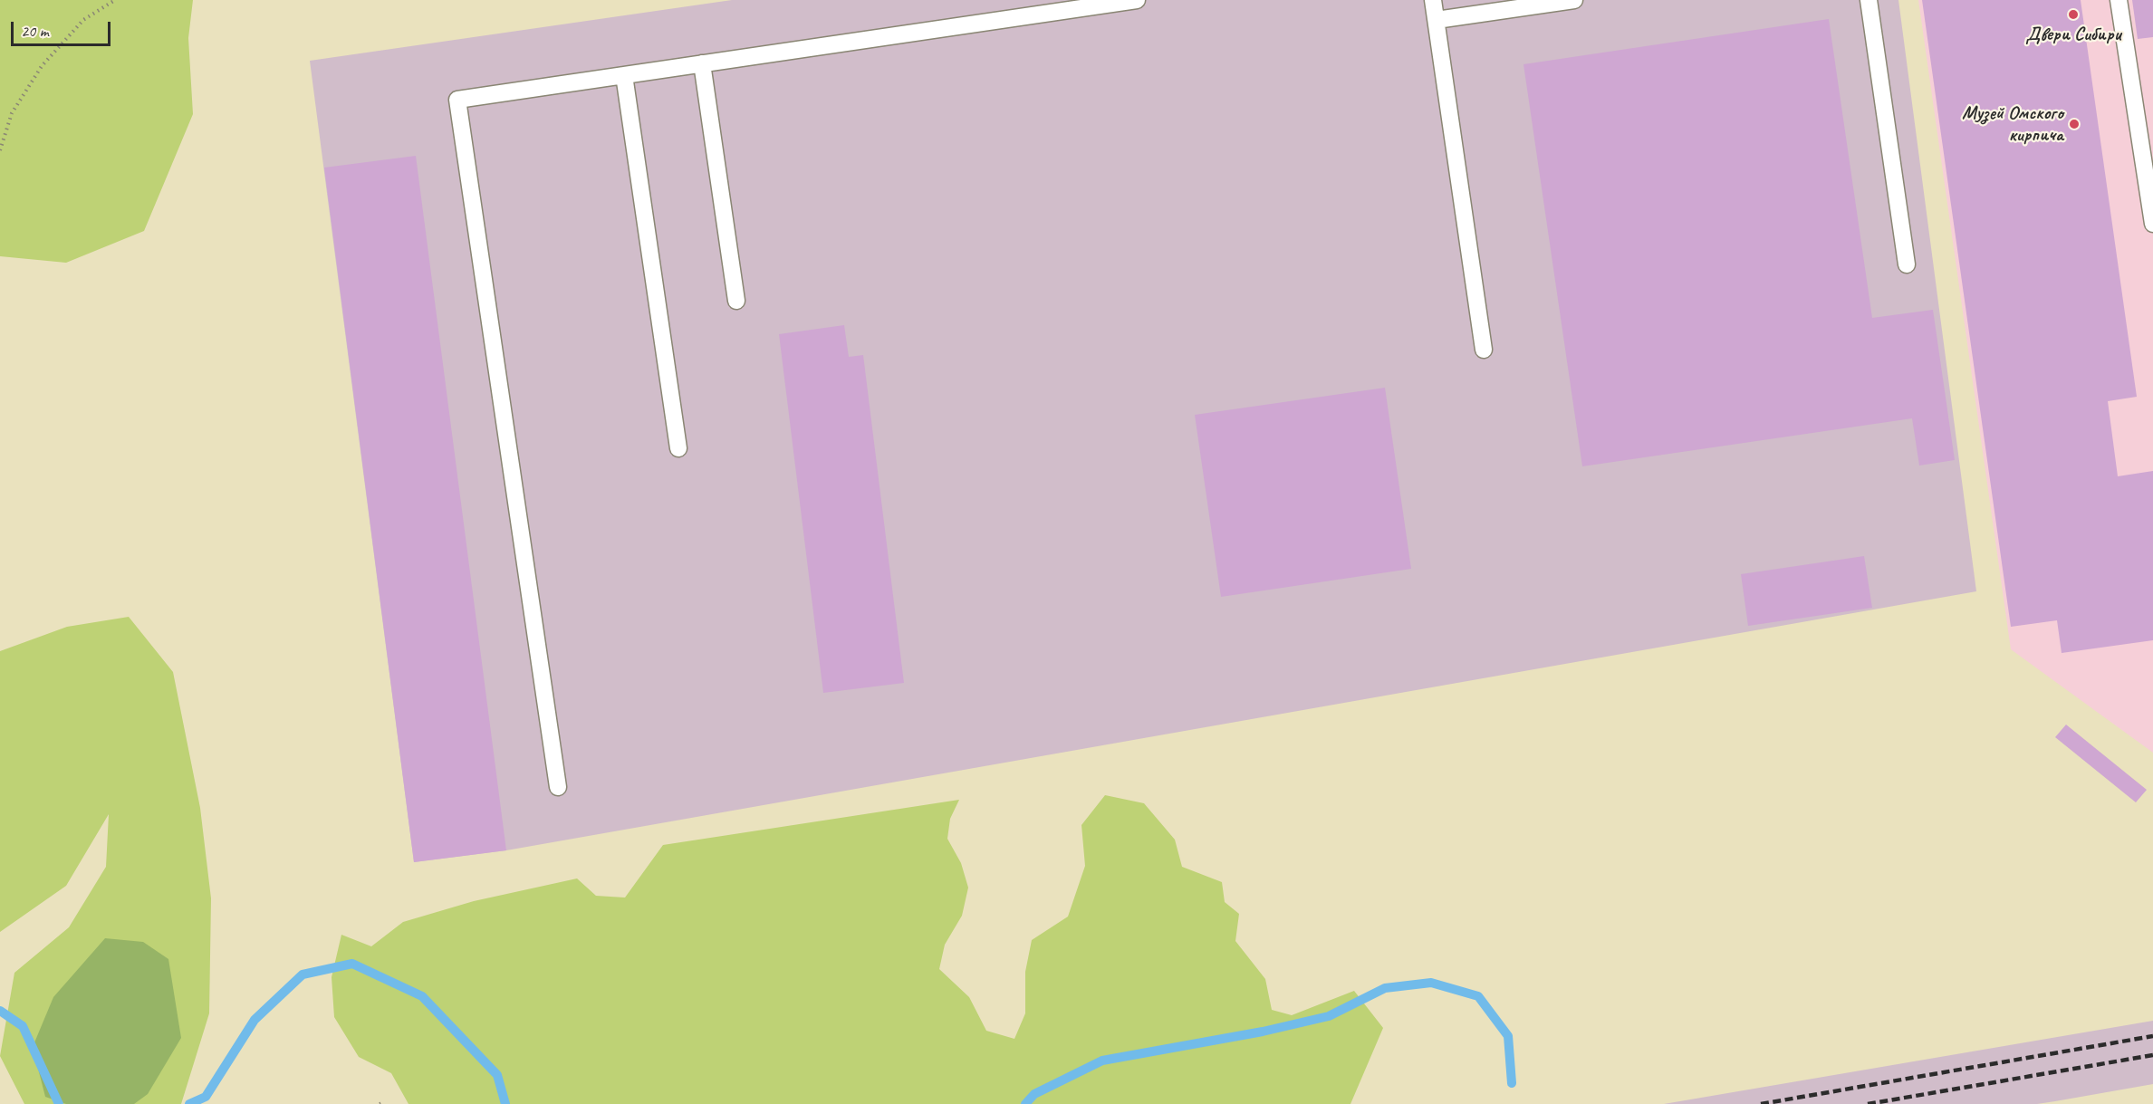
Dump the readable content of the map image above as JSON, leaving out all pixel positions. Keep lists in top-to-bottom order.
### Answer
{
  "places": ["Двери Сибири", "Музей Омского кирпича"],
  "scale_bar": "20 m"
}
